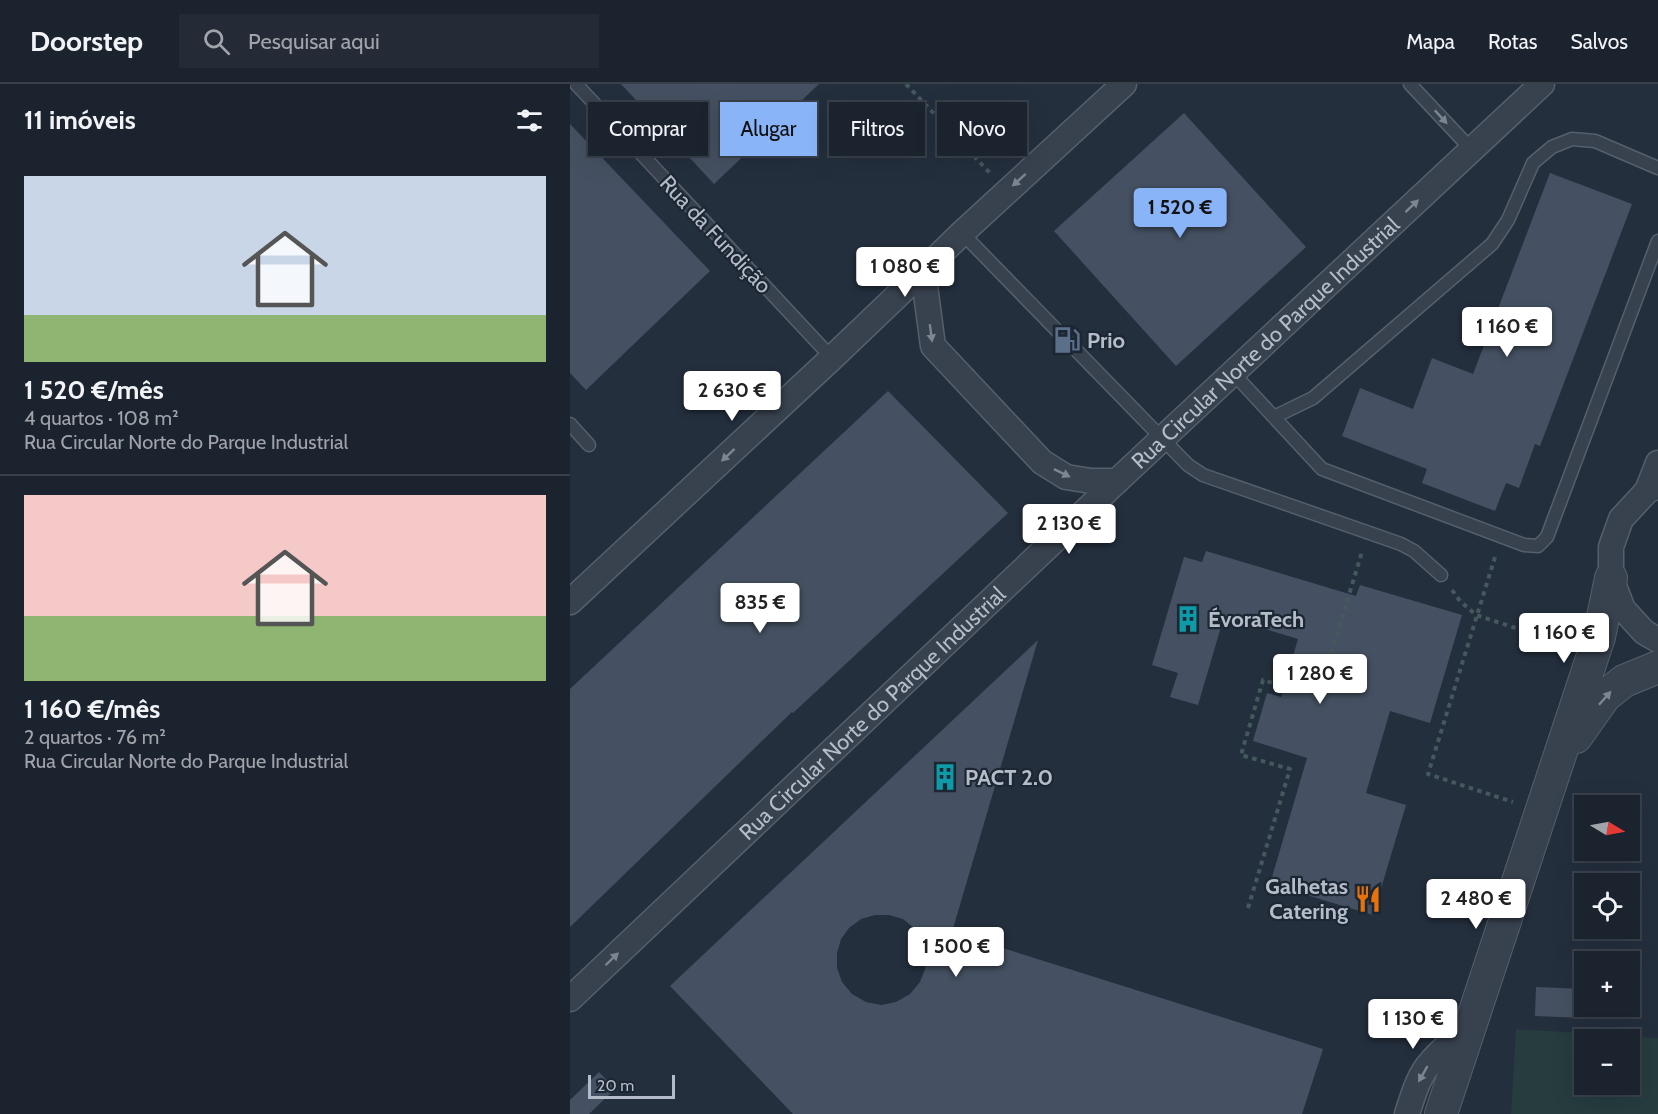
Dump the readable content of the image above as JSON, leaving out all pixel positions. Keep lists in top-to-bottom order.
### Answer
{
  "streets": {
    "street": ["Rua Circular Norte do Parque Industrial"],
    "lane": ["Rua da Fundição"]
  },
  "one_way": ["Rua Circular Norte do Parque Industrial"],
  "places": {
    "fuel station": ["Prio"],
    "building": ["ÉvoraTech", "PACT 2.0"],
    "restaurant": ["Galhetas Catering"]
  },
  "scale_bar": "20 m",
  "north": "right",
  "page": {
    "header": "Doorstep",
    "search": "Pesquisar aqui",
    "nav": ["Mapa", "Rotas", "Salvos"],
    "heading": "11 imóveis",
    "chip": [
      "Comprar",
      "Alugar",
      "Filtros",
      "Novo"
    ],
    "list": [
      {
        "name": "1 520 €/mês",
        "note": "4 quartos · 108 m² · Rua Circular Norte do Parque Industrial"
      },
      {
        "name": "1 160 €/mês",
        "note": "2 quartos · 76 m² · Rua Circular Norte do Parque Industrial"
      }
    ],
    "price": [
      "1 520 €",
      "1 080 €",
      "1 160 €",
      "2 630 €",
      "2 130 €",
      "835 €",
      "1 160 €",
      "1 280 €",
      "2 480 €",
      "1 500 €",
      "1 130 €"
    ],
    "map_buttons": ["+", "−"],
    "scale": "20 m"
  }
}
